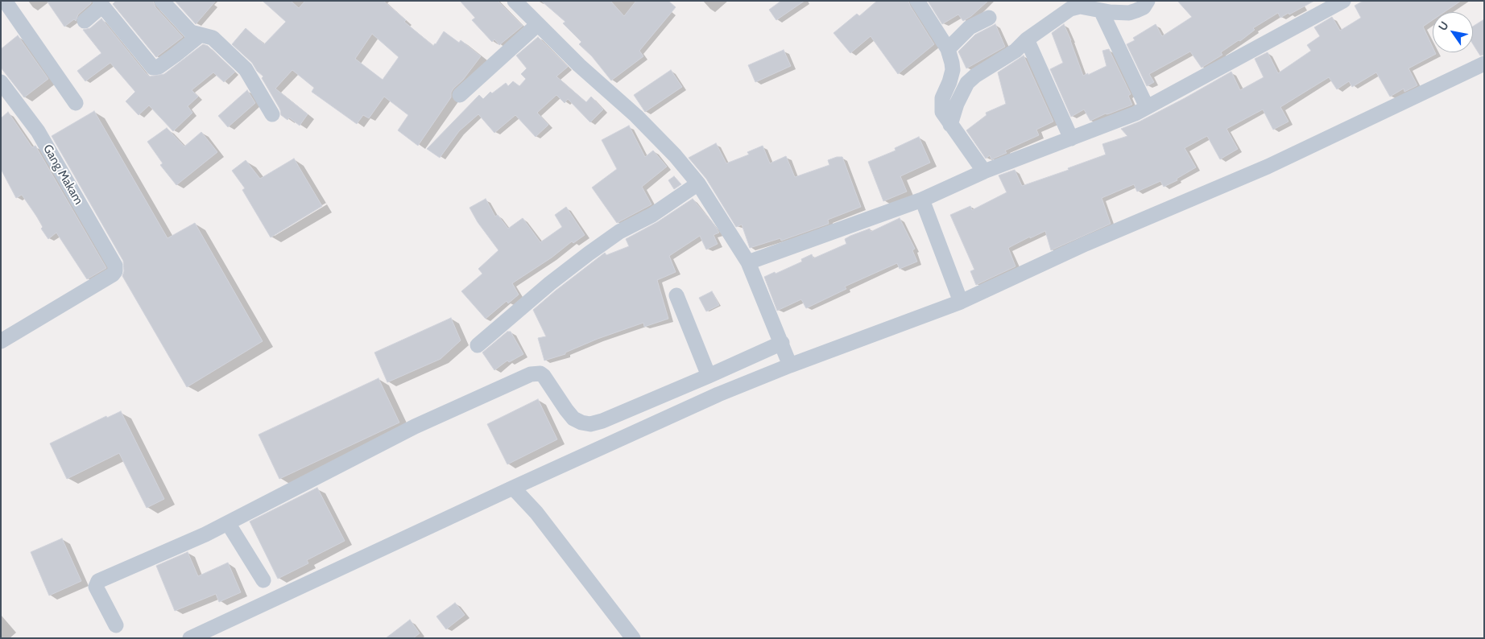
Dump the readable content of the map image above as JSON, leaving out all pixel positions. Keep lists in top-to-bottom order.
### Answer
{
  "streets": {
    "street": ["Gang Makam"]
  },
  "north": "top left"
}
